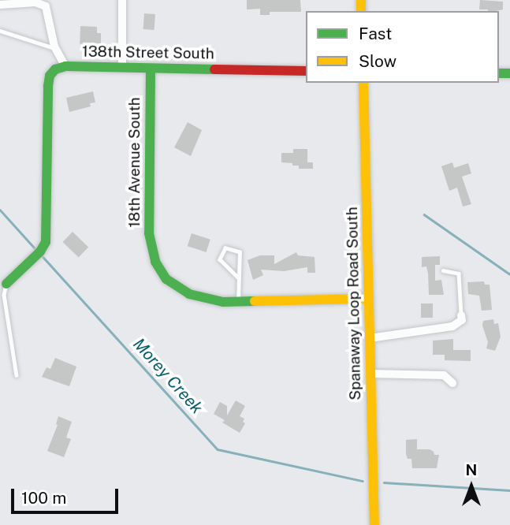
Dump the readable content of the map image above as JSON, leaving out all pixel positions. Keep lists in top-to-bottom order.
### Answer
{
  "streets": {
    "street": ["138th Street South", "18th Avenue South", "Spanaway Loop Road South"]
  },
  "crossings": [
    ["138th Street South", "18th Avenue South"]
  ],
  "water": ["Morey Creek"],
  "legend": ["Fast", "Slow"],
  "scale_bar": "100 m",
  "north": "top"
}
